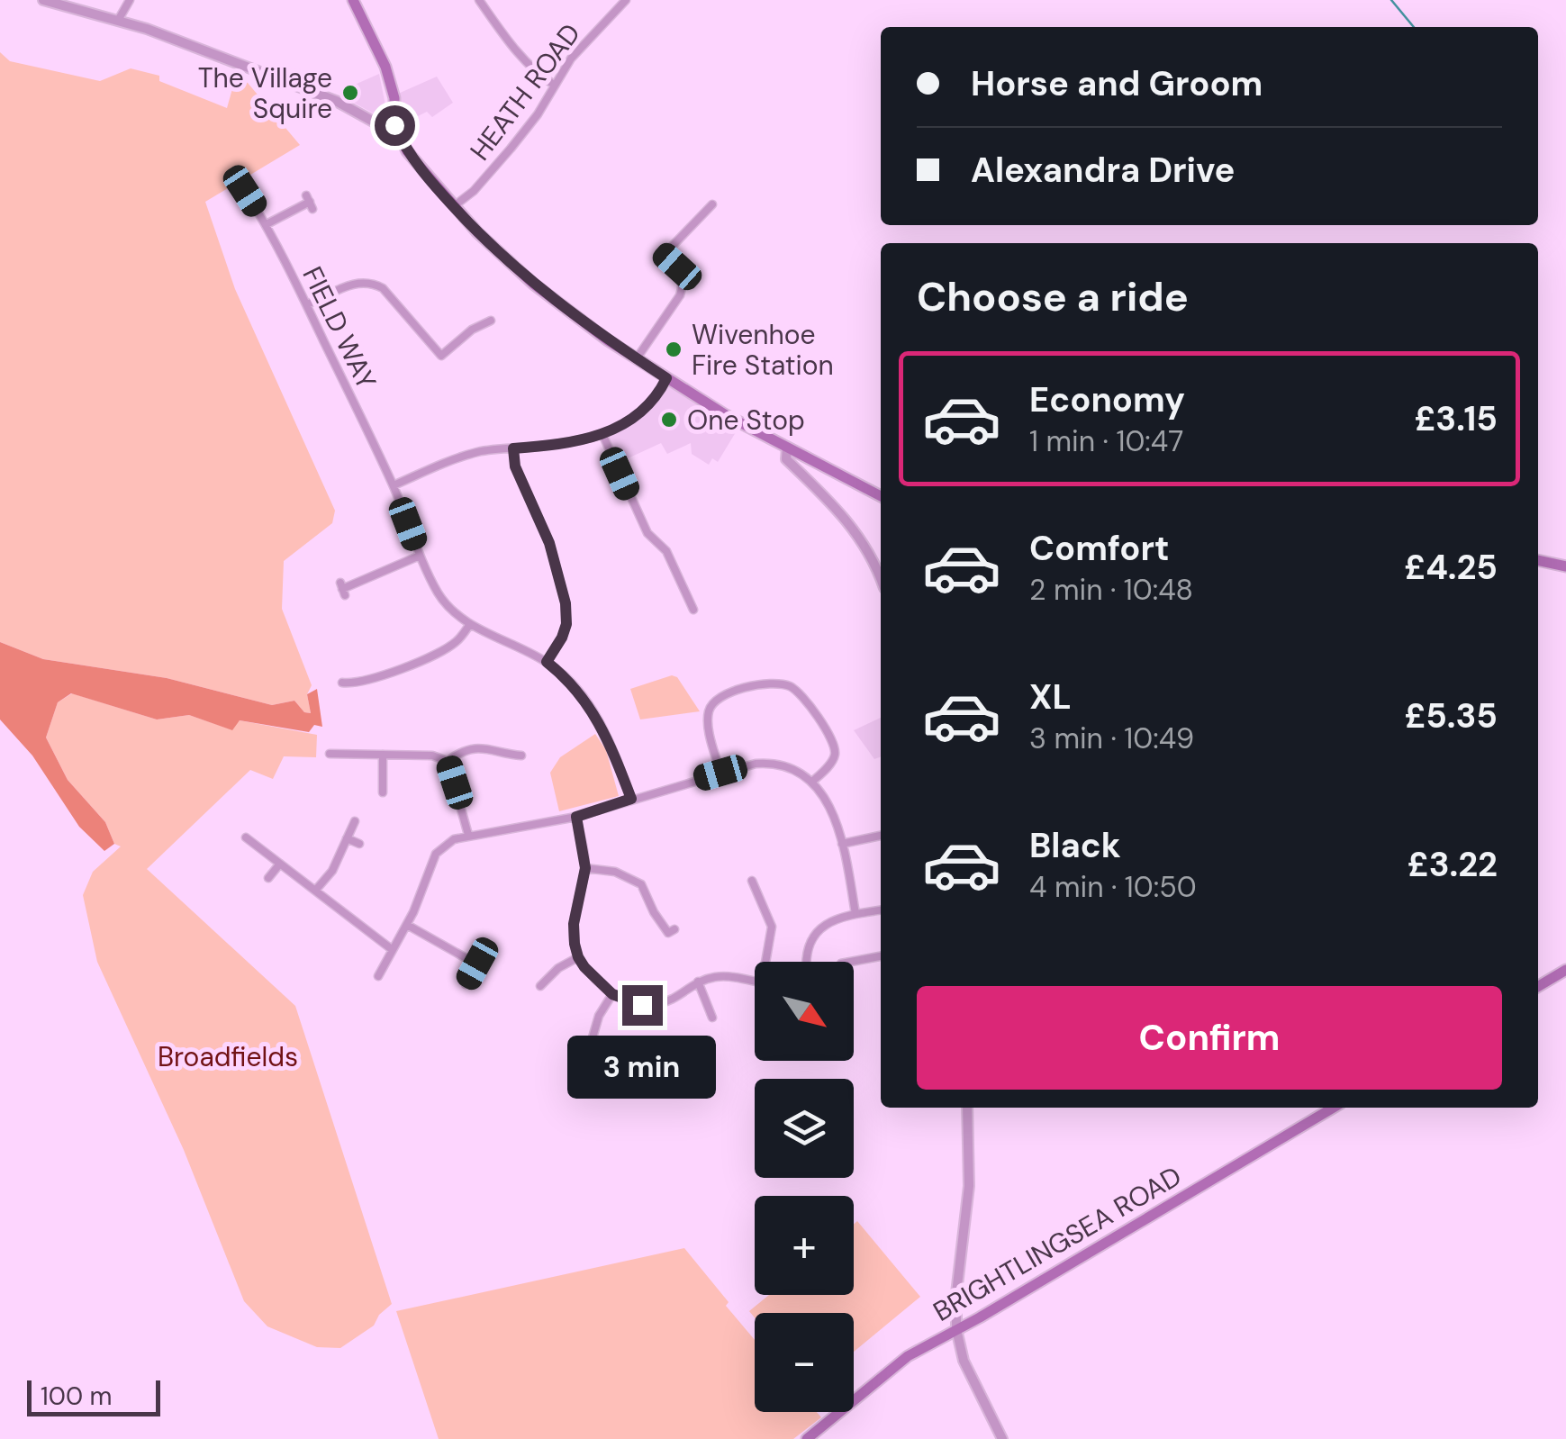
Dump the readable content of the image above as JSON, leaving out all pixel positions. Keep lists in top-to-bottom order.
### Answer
{
  "streets": {
    "main road": ["BRIGHTLINGSEA ROAD"],
    "street": ["HEATH ROAD", "FIELD WAY"]
  },
  "parks": ["Broadfields"],
  "places": ["The Village Squire", "Wivenhoe Fire Station", "One Stop"],
  "scale_bar": "100 m",
  "north": "bottom right",
  "page": {
    "banner": ["Horse and Groom", "Alexandra Drive"],
    "heading": "Choose a ride",
    "list": [
      {
        "name": "Economy",
        "note": "1 min · 10:47",
        "value": "£3.15"
      },
      {
        "name": "Comfort",
        "note": "2 min · 10:48",
        "value": "£4.25"
      },
      {
        "name": "XL",
        "note": "3 min · 10:49",
        "value": "£5.35"
      },
      {
        "name": "Black",
        "note": "4 min · 10:50",
        "value": "£3.22"
      }
    ],
    "map_buttons": ["+", "−"],
    "buttons": "Confirm",
    "bubble": "3 min",
    "scale": "100 m"
  }
}
